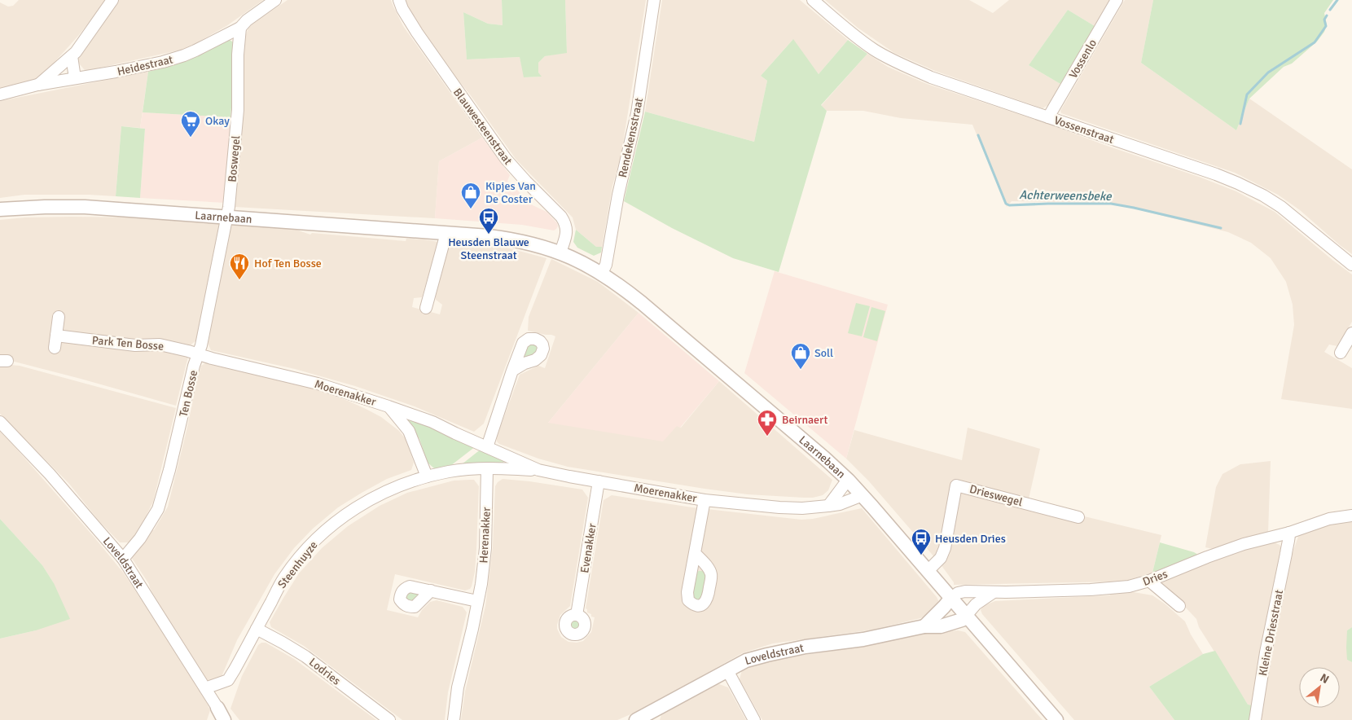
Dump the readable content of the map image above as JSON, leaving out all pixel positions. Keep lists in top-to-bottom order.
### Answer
{
  "streets": {
    "street": [
      "Vossenlo",
      "Heidestraat",
      "Blauwesteenstraat",
      "Vossenstraat",
      "Rendekensstraat",
      "Boswegel",
      "Laarnebaan",
      "Park Ten Bosse",
      "Moerenakker",
      "Ten Bosse",
      "Drieswegel",
      "Herenakker",
      "Evenakker",
      "Loveldstraat",
      "Steenhuyze",
      "Dries",
      "Kleine Driesstraat",
      "Lodries"
    ]
  },
  "crossings": [
    ["Vossenlo", "Vossenstraat"],
    ["Heidestraat", "Boswegel"],
    ["Blauwesteenstraat", "Laarnebaan"],
    ["Rendekensstraat", "Laarnebaan"],
    ["Boswegel", "Laarnebaan"],
    ["Boswegel", "Ten Bosse"],
    ["Laarnebaan", "Moerenakker"],
    ["Laarnebaan", "Ten Bosse"],
    ["Laarnebaan", "Drieswegel"],
    ["Laarnebaan", "Loveldstraat"],
    ["Laarnebaan", "Dries"],
    ["Park Ten Bosse", "Moerenakker"],
    ["Park Ten Bosse", "Ten Bosse"],
    ["Moerenakker", "Ten Bosse"],
    ["Moerenakker", "Evenakker"],
    ["Moerenakker", "Steenhuyze"],
    ["Ten Bosse", "Loveldstraat"],
    ["Herenakker", "Steenhuyze"],
    ["Loveldstraat", "Steenhuyze"],
    ["Steenhuyze", "Lodries"],
    ["Dries", "Kleine Driesstraat"]
  ],
  "water": ["Achterweensbeke"],
  "places": {
    "supermarket": ["Okay"],
    "shop": ["Kipjes Van De Coster", "Soll"],
    "bus stop": ["Heusden Blauwe Steenstraat", "Heusden Dries"],
    "restaurant": ["Hof Ten Bosse"],
    "pharmacy": ["Beirnaert"]
  },
  "north": "top right"
}
